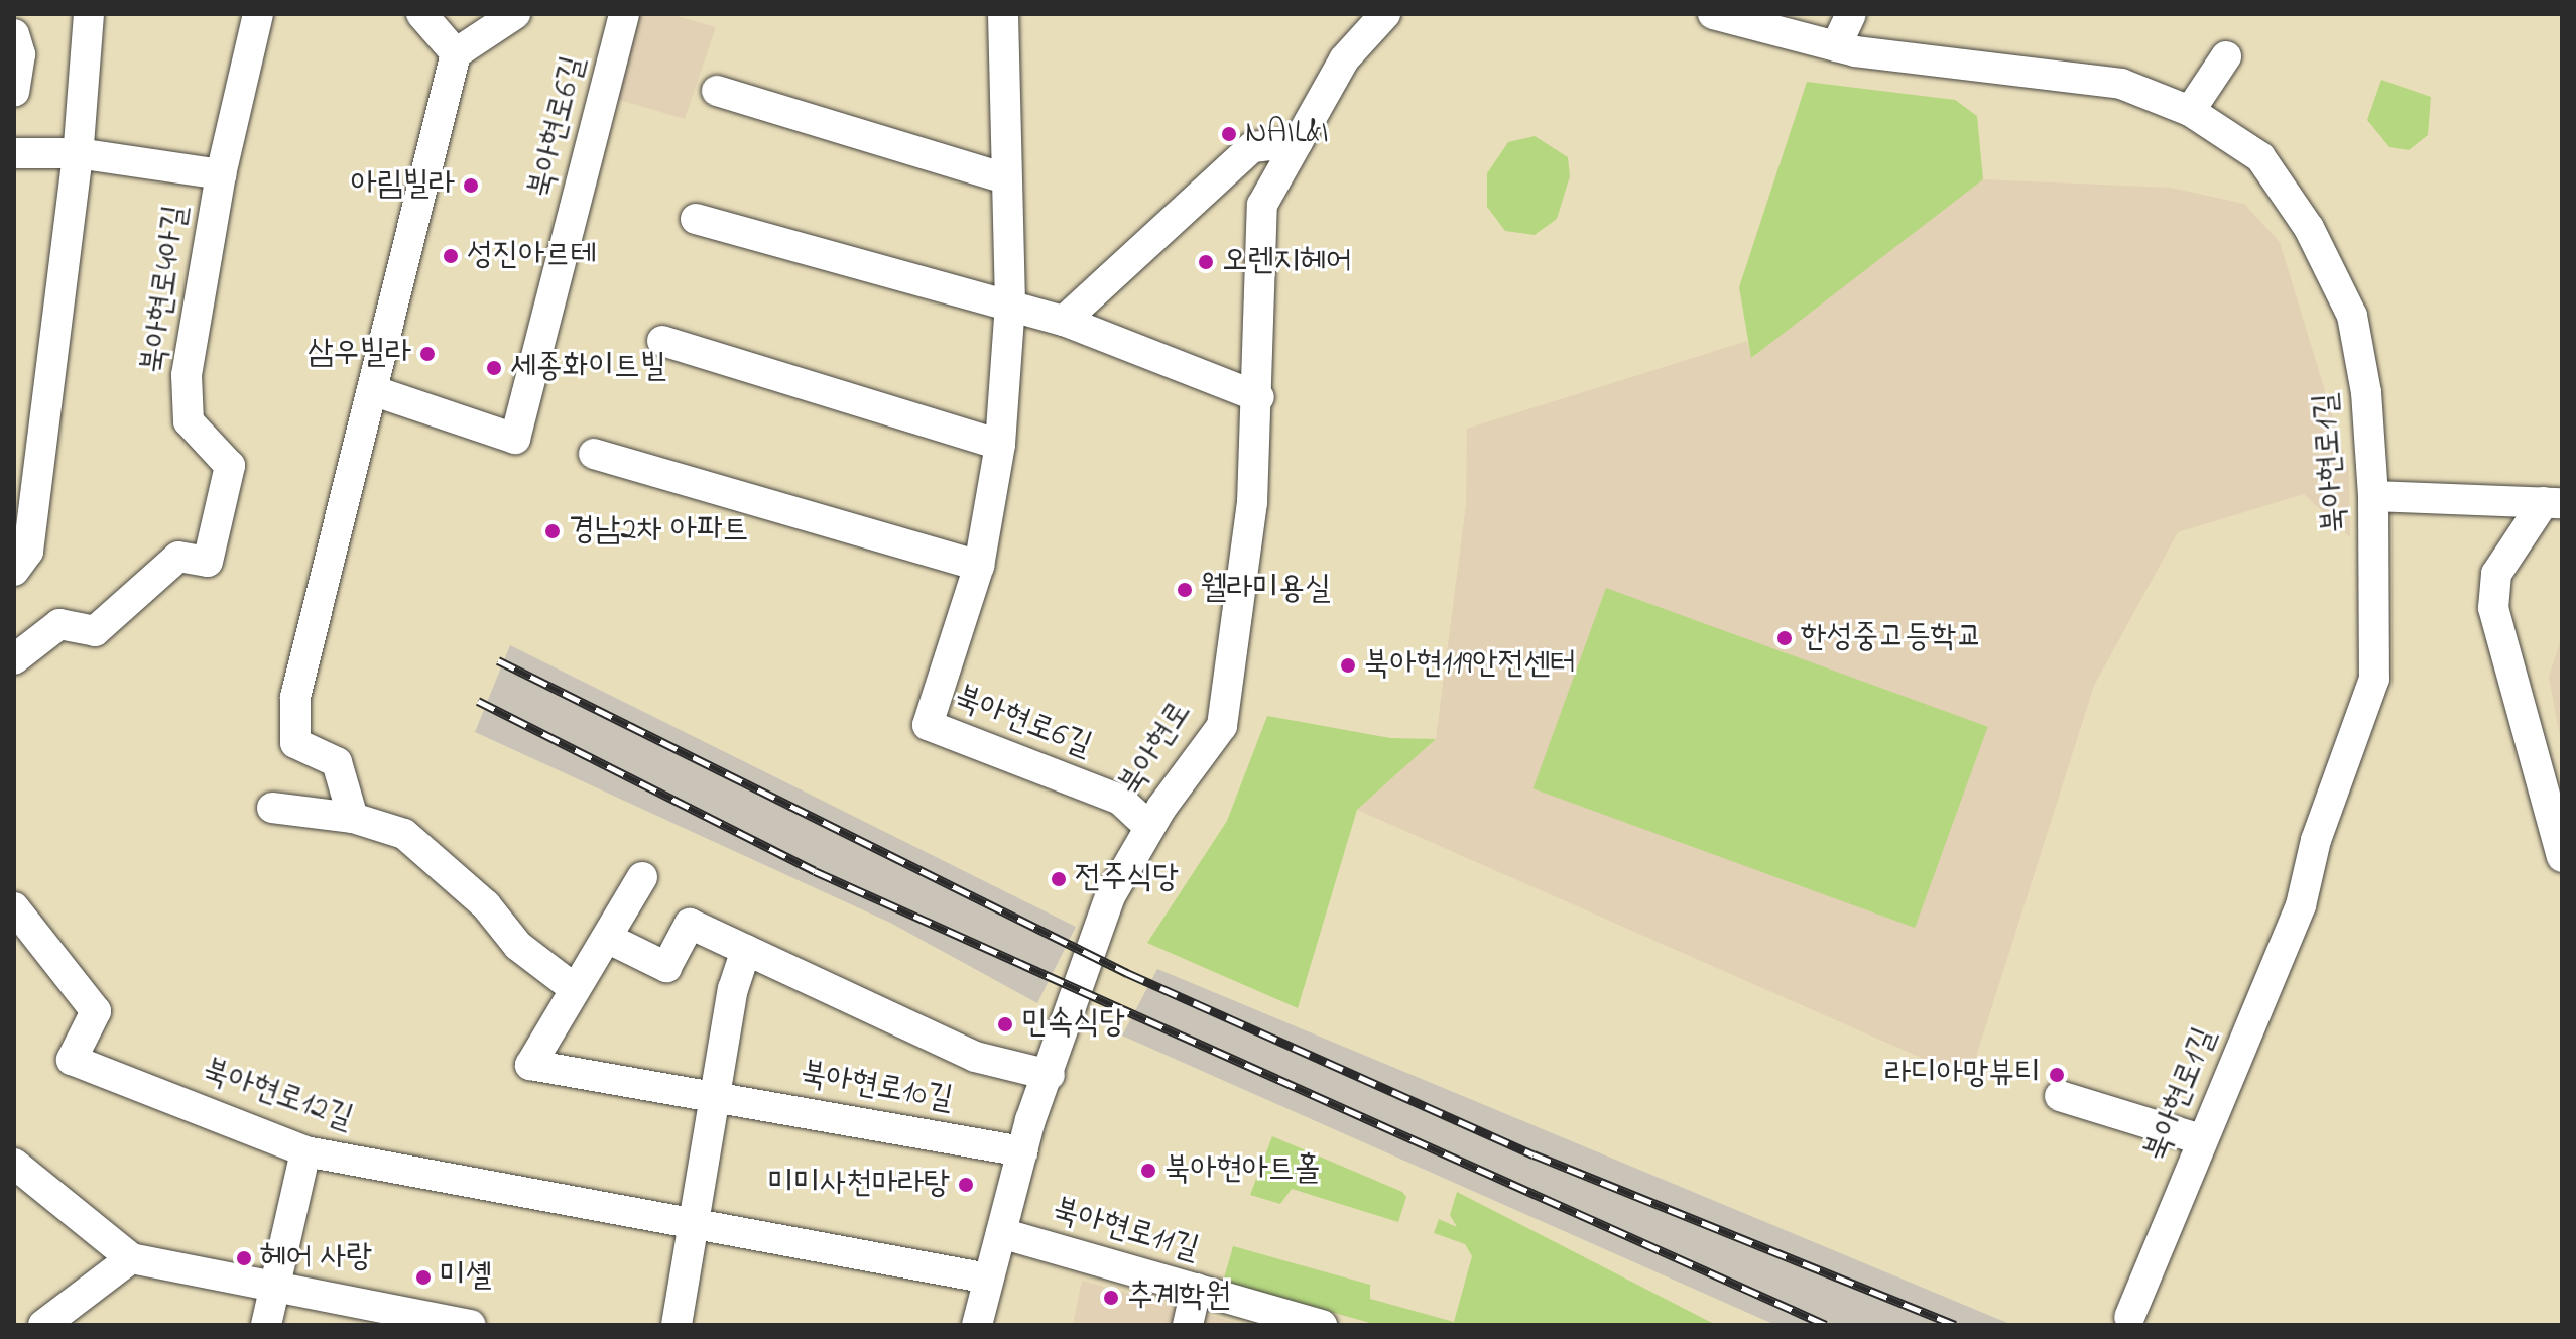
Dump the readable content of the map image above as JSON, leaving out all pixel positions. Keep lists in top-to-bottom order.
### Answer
{
  "streets": {
    "street": [
      "북아현로6길",
      "북아현로4아길",
      "북아현로1길",
      "북아현로",
      "북아현로10길",
      "북아현로12길",
      "북아현로11길"
    ]
  },
  "crossings": [
    ["북아현로6길", "북아현로"],
    ["북아현로", "북아현로10길"],
    ["북아현로", "북아현로12길"],
    ["북아현로", "북아현로11길"]
  ],
  "places": [
    "NAIL&I",
    "아림빌라",
    "성진아르테",
    "오렌지헤어",
    "삼우빌라",
    "세종화이트빌",
    "경남2차 아파트",
    "웰라미용실",
    "한성중고등학교",
    "북아현119안전센터",
    "전주식당",
    "민속식당",
    "라디아망뷰티",
    "북아현아트홀",
    "미미사천마라탕",
    "헤어 사랑",
    "미셸",
    "추계학원"
  ]
}
